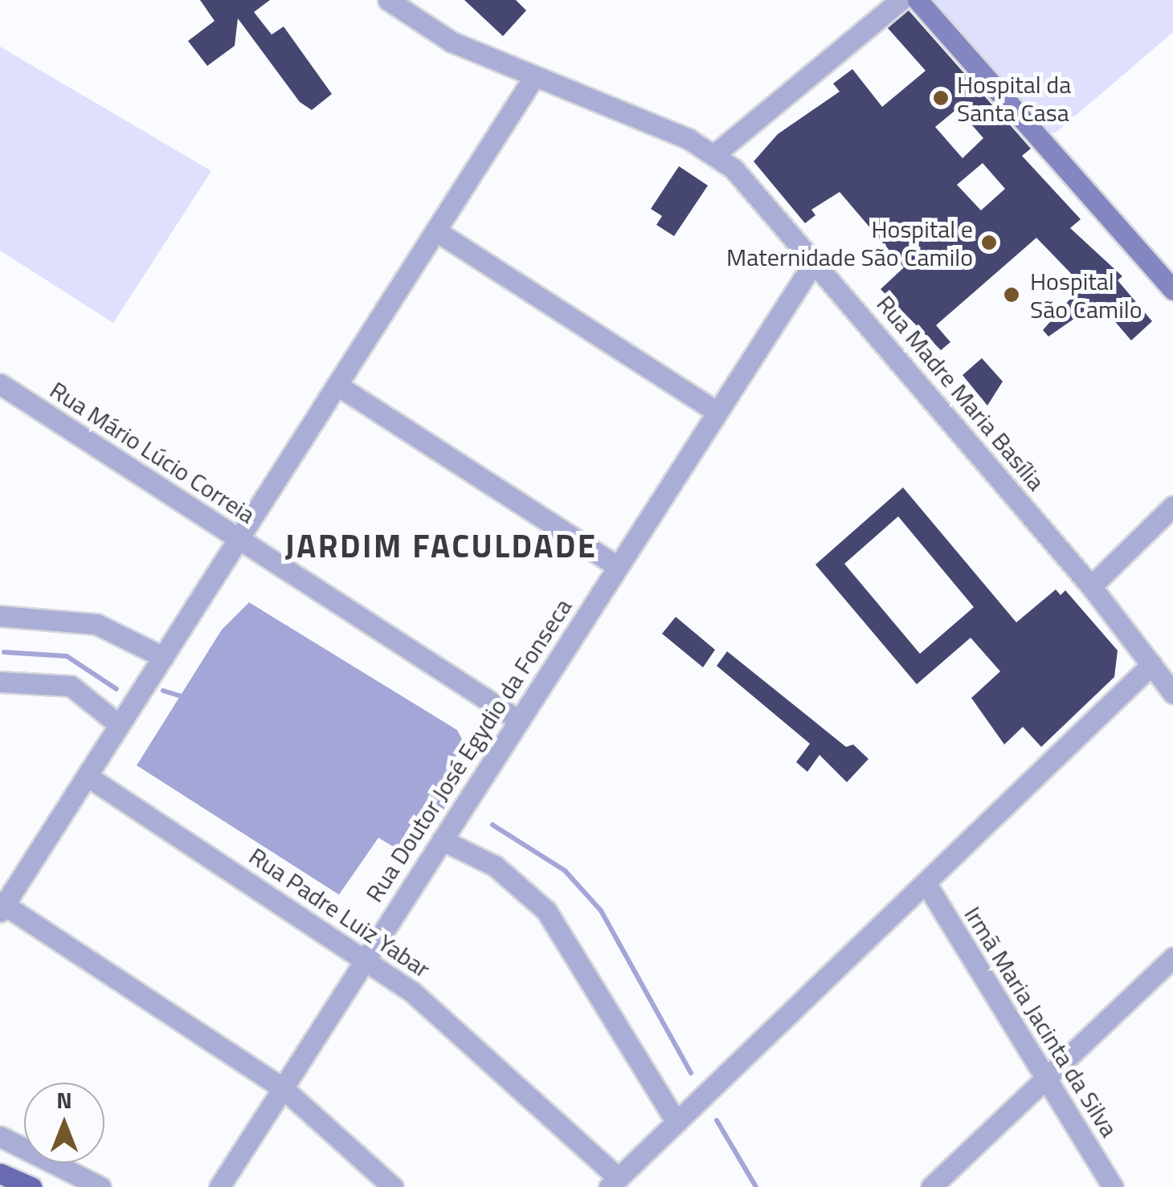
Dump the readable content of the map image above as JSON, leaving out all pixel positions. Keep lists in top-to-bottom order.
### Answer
{
  "streets": {
    "street": [
      "Rua Madre Maria Basília",
      "Rua Mário Lúcio Correia",
      "Rua Doutor José Egydio da Fonseca",
      "Rua Padre Luiz Yabar",
      "Irmã Maria Jacinta da Silva"
    ]
  },
  "crossings": [
    ["Rua Madre Maria Basília", "Rua Doutor José Egydio da Fonseca"],
    ["Rua Mário Lúcio Correia", "Rua Doutor José Egydio da Fonseca"],
    ["Rua Doutor José Egydio da Fonseca", "Rua Padre Luiz Yabar"]
  ],
  "districts": ["JARDIM FACULDADE"],
  "places": ["Hospital da Santa Casa", "Hospital e Maternidade São Camilo", "Hospital São Camilo"],
  "north": "top"
}
